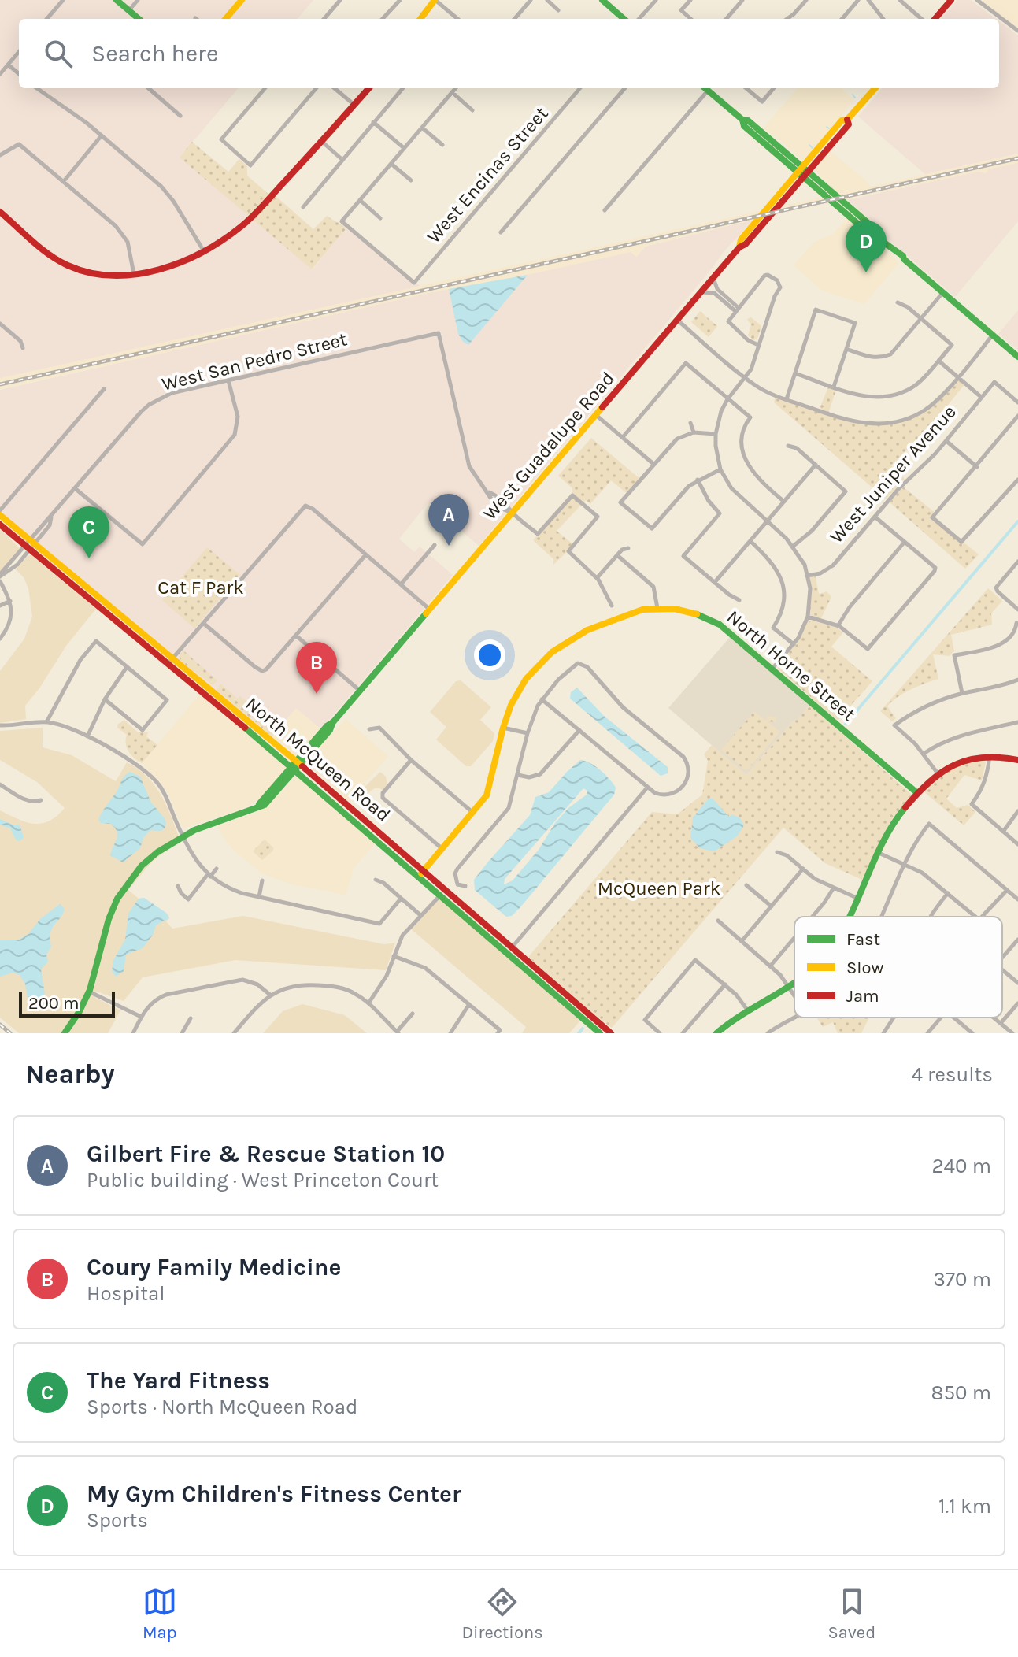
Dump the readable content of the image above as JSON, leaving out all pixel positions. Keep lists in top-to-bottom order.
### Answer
{
  "streets": {
    "main road": ["West Guadalupe Road", "North Horne Street", "North McQueen Road"],
    "street": ["West Encinas Street", "West San Pedro Street", "West Juniper Avenue"]
  },
  "crossings": [
    ["West San Pedro Street", "West Guadalupe Road"],
    ["West San Pedro Street", "North McQueen Road"],
    ["West Guadalupe Road", "North McQueen Road"]
  ],
  "parks": ["Cat F Park", "McQueen Park"],
  "legend": ["Fast", "Slow", "Jam"],
  "scale_bar": "200 m",
  "page": {
    "search": "Search here",
    "pins": [
      "D",
      "A",
      "C",
      "B"
    ],
    "scale": "200 m",
    "heading": ["Nearby", "4 results"],
    "list": [
      {
        "mark": "A",
        "name": "Gilbert Fire & Rescue Station 10",
        "note": "Public building · West Princeton Court",
        "value": "240 m"
      },
      {
        "mark": "B",
        "name": "Coury Family Medicine",
        "note": "Hospital",
        "value": "370 m"
      },
      {
        "mark": "C",
        "name": "The Yard Fitness",
        "note": "Sports · North McQueen Road",
        "value": "850 m"
      },
      {
        "mark": "D",
        "name": "My Gym Children's Fitness Center",
        "note": "Sports",
        "value": "1.1 km"
      }
    ],
    "nav": ["Map", "Directions", "Saved"]
  }
}
